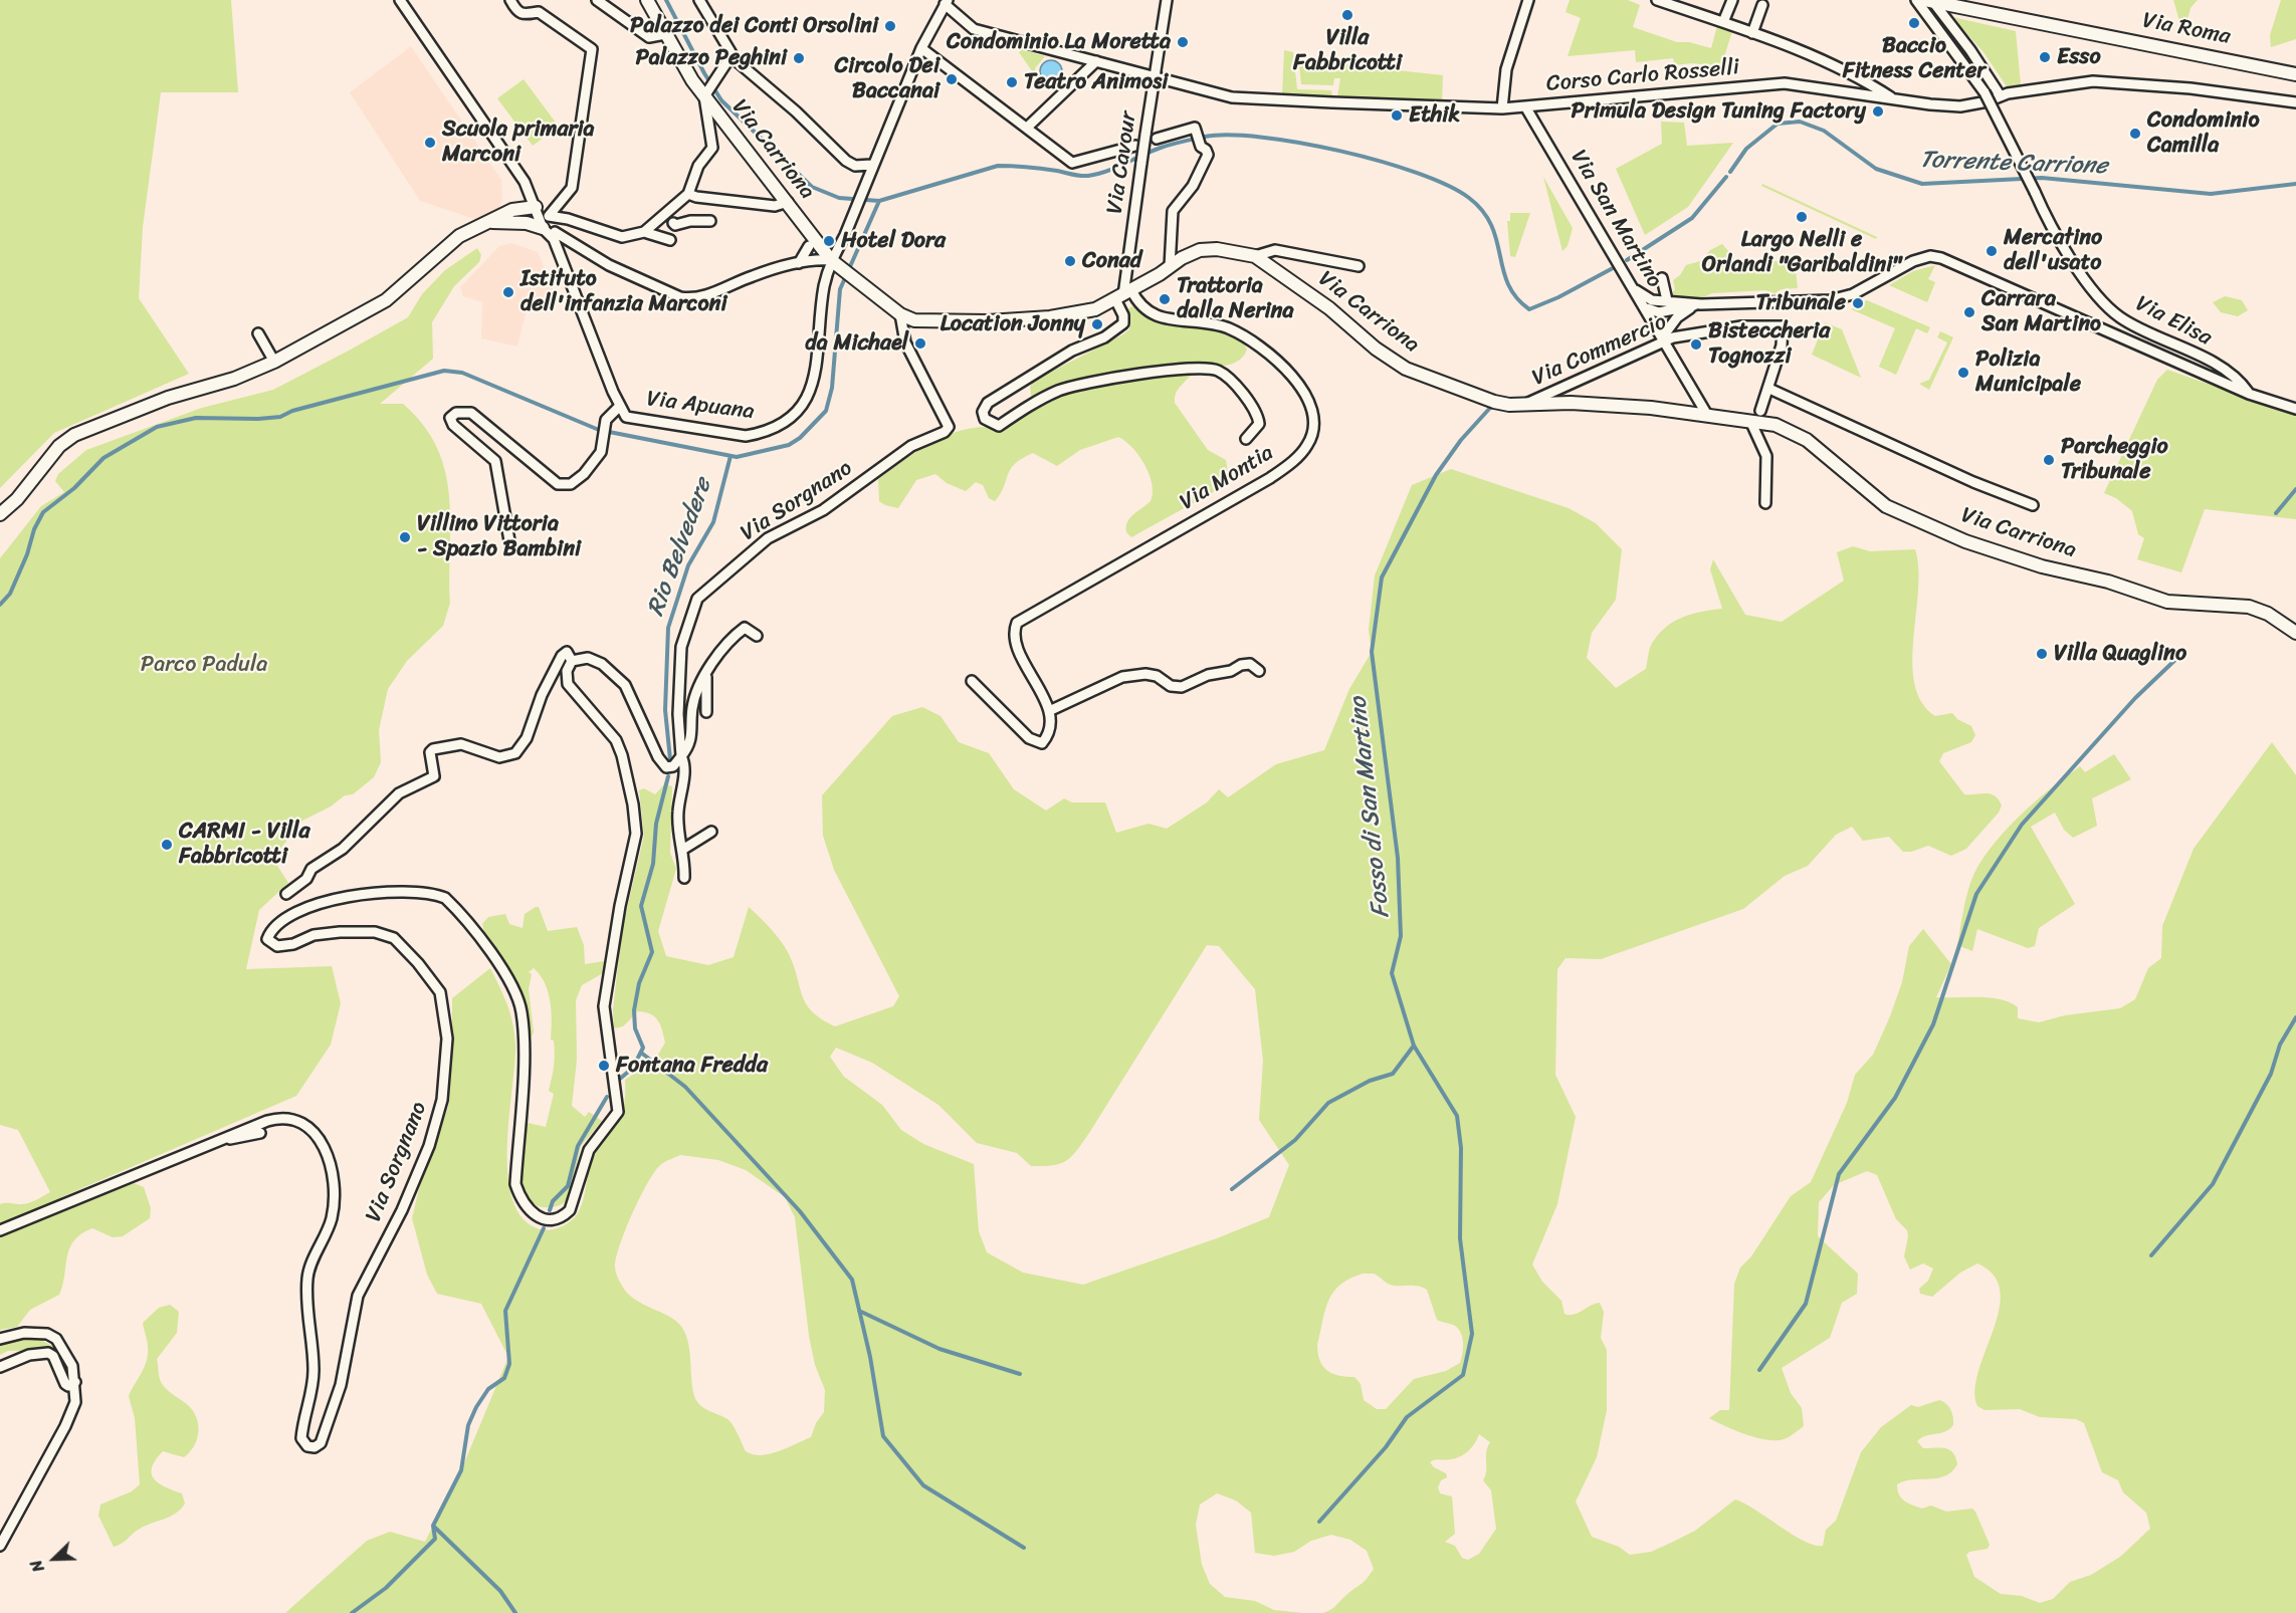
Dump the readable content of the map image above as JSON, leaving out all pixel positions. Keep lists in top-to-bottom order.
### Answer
{
  "streets": {
    "main road": ["Via Roma", "Via Carriona"],
    "street": [
      "Corso Carlo Rosselli",
      "Via Cavour",
      "Via San Martino",
      "Via Elisa",
      "Via Commercio",
      "Via Apuana",
      "Via Montia",
      "Via Sorgnano"
    ]
  },
  "crossings": [
    ["Corso Carlo Rosselli", "Via Cavour"],
    ["Corso Carlo Rosselli", "Via San Martino"],
    ["Corso Carlo Rosselli", "Via Apuana"],
    ["Via Carriona", "Via Cavour"],
    ["Via Carriona", "Via San Martino"],
    ["Via Carriona", "Via Commercio"],
    ["Via Carriona", "Via Apuana"],
    ["Via Carriona", "Via Montia"],
    ["Via Carriona", "Via Sorgnano"],
    ["Via Cavour", "Via Montia"],
    ["Via San Martino", "Via Commercio"]
  ],
  "water": ["Torrente Carrione", "Rio Belvedere", "Fosso di San Martino"],
  "parks": ["Parco Padula"],
  "places": [
    "Villa Fabbricotti",
    "Baccio Fitness Center",
    "Palazzo dei Conti Orsolini",
    "Condominio La Moretta",
    "Esso",
    "Palazzo Peghini",
    "Circolo Dei Baccanai",
    "Teatro Animosi",
    "Primula Design Tuning Factory",
    "Ethik",
    "Condominio Camilla",
    "Scuola primaria Marconi",
    "Largo Nelli e Orlandi \"Garibaldini\"",
    "Hotel Dora",
    "Mercatino dell'usato",
    "Conad",
    "Istituto dell'infanzia Marconi",
    "Trattoria dalla Nerina",
    "Tribunale",
    "Carrara San Martino",
    "Location Jonny",
    "da Michael",
    "Bisteccheria Tognozzi",
    "Polizia Municipale",
    "Parcheggio Tribunale",
    "Villino Vittoria - Spazio Bambini",
    "Villa Quaglino",
    "CARMI - Villa Fabbricotti",
    "Fontana Fredda"
  ],
  "north": "bottom left"
}
